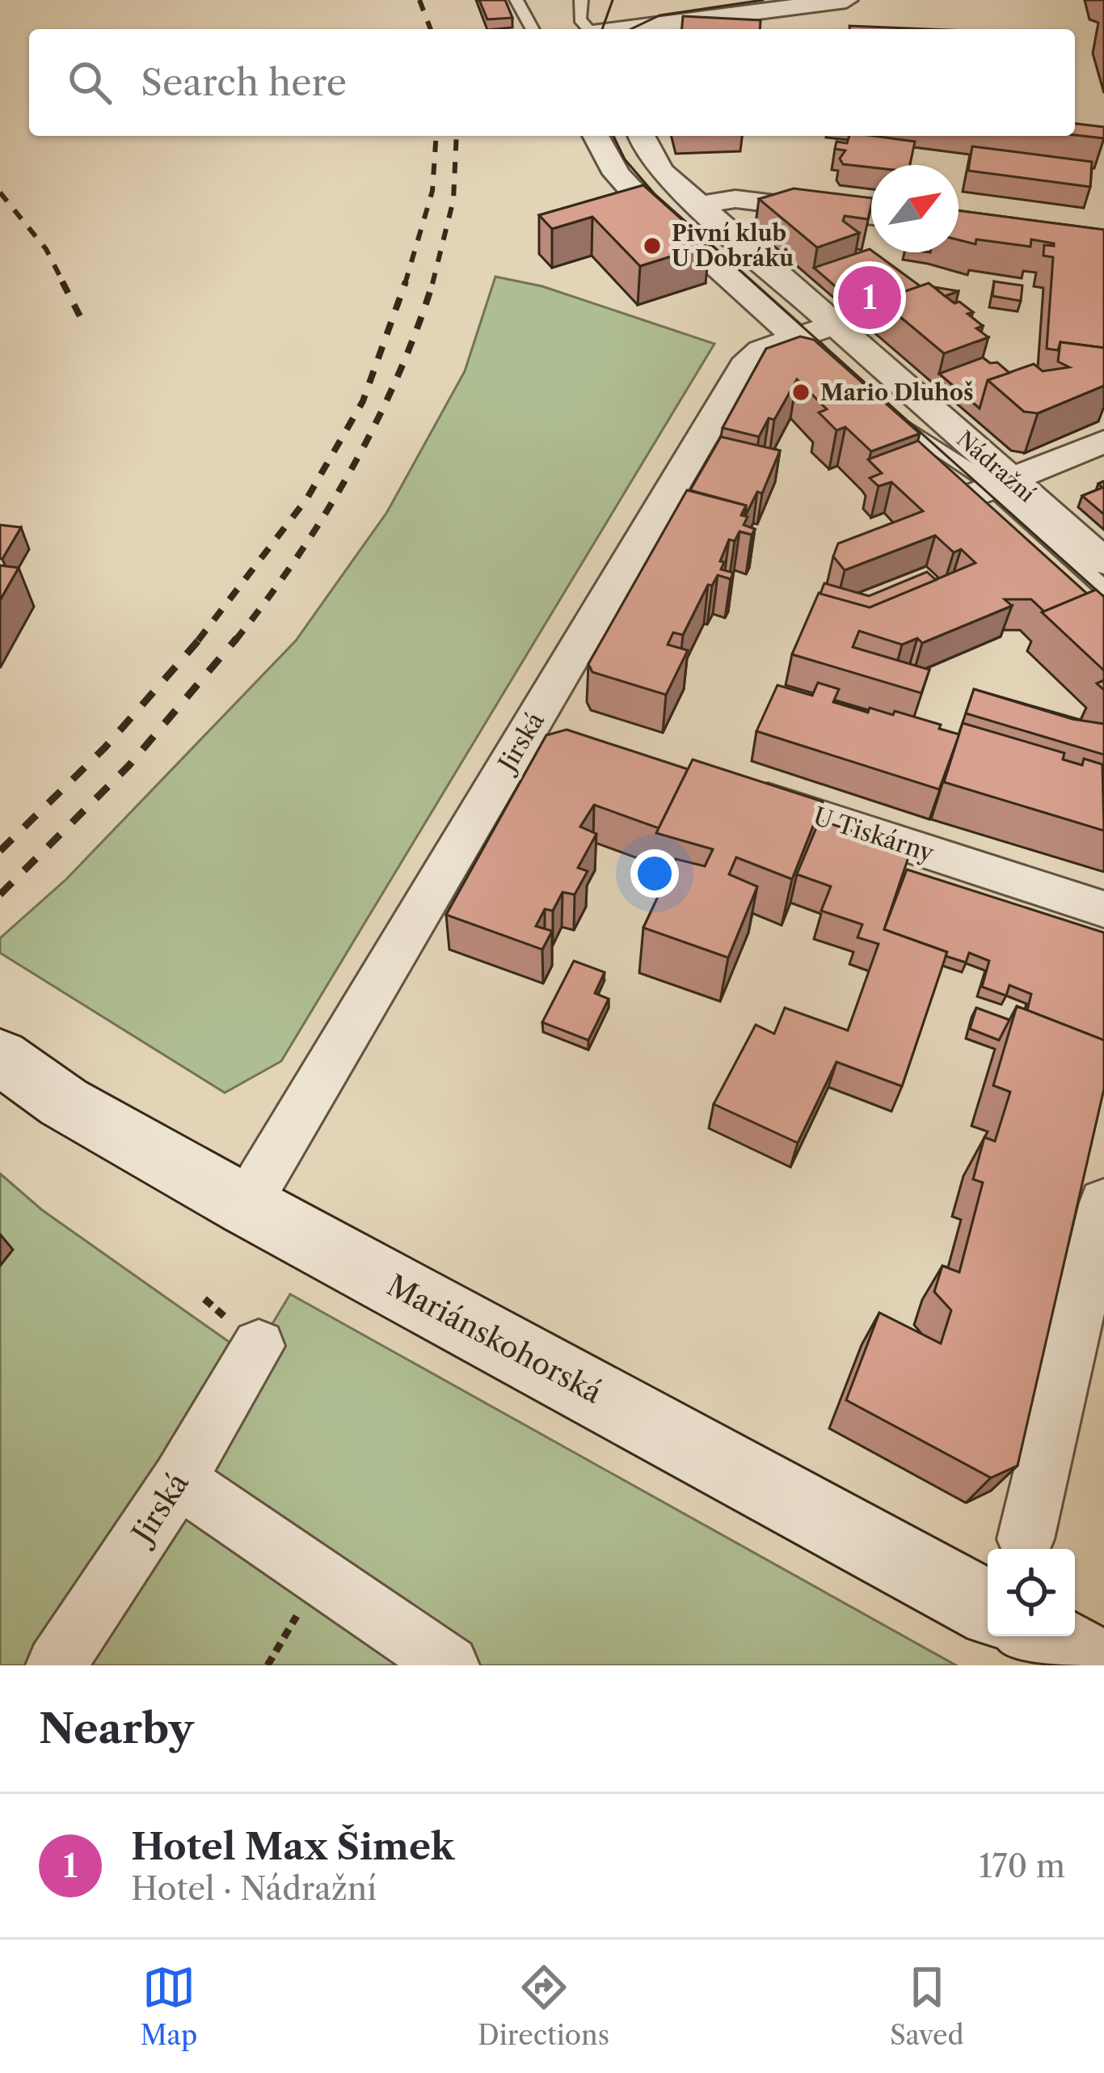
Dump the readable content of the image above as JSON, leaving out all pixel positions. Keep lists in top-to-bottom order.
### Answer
{
  "streets": {
    "main road": ["Mariánskohorská"],
    "street": ["Nádražní", "Jirská", "U Tiskárny"]
  },
  "crossings": [
    ["Nádražní", "Jirská"],
    ["Jirská", "Mariánskohorská"]
  ],
  "places": ["Pivní klub U Dobráků", "Mario Dluhoš"],
  "north": "top right",
  "page": {
    "search": "Search here",
    "pins": "1",
    "heading": "Nearby",
    "list": [
      {
        "mark": "1",
        "name": "Hotel Max Šimek",
        "note": "Hotel · Nádražní",
        "value": "170 m"
      }
    ],
    "nav": ["Map", "Directions", "Saved"]
  }
}
